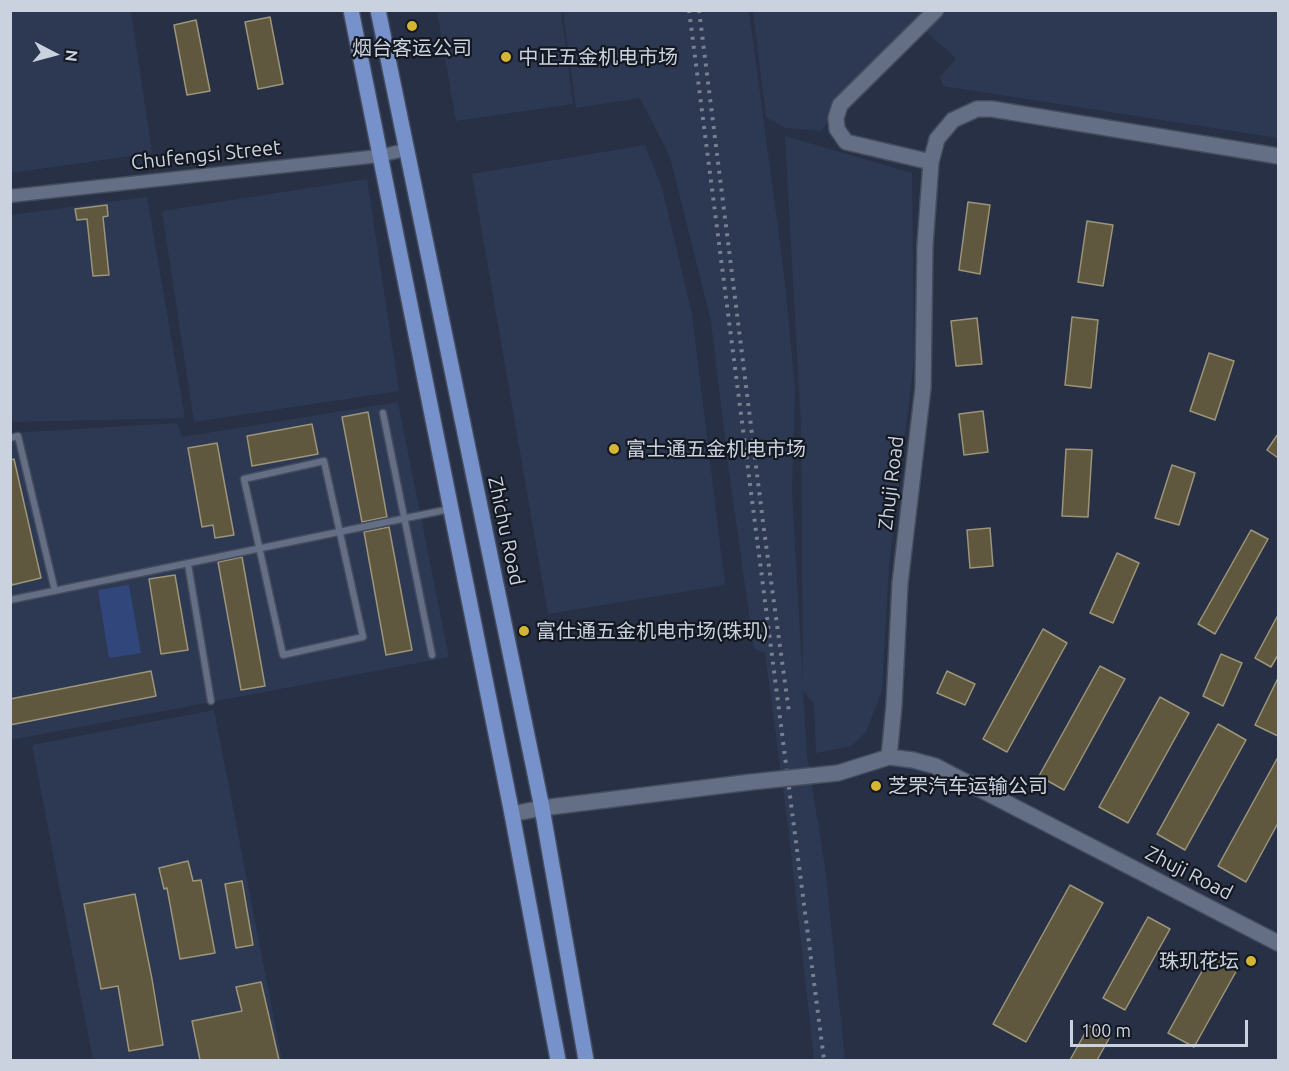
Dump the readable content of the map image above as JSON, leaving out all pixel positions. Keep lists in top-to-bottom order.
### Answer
{
  "streets": {
    "main road": ["Zhichu Road"],
    "street": ["Chufengsi Street", "Zhuji Road"]
  },
  "crossings": [
    ["Chufengsi Street", "Zhichu Road"]
  ],
  "places": [
    "烟台客运公司",
    "中正五金机电市场",
    "富士通五金机电市场",
    "富仕通五金机电市场(珠玑)",
    "芝罘汽车运输公司",
    "珠玑花坛"
  ],
  "scale_bar": "100 m",
  "north": "right"
}
